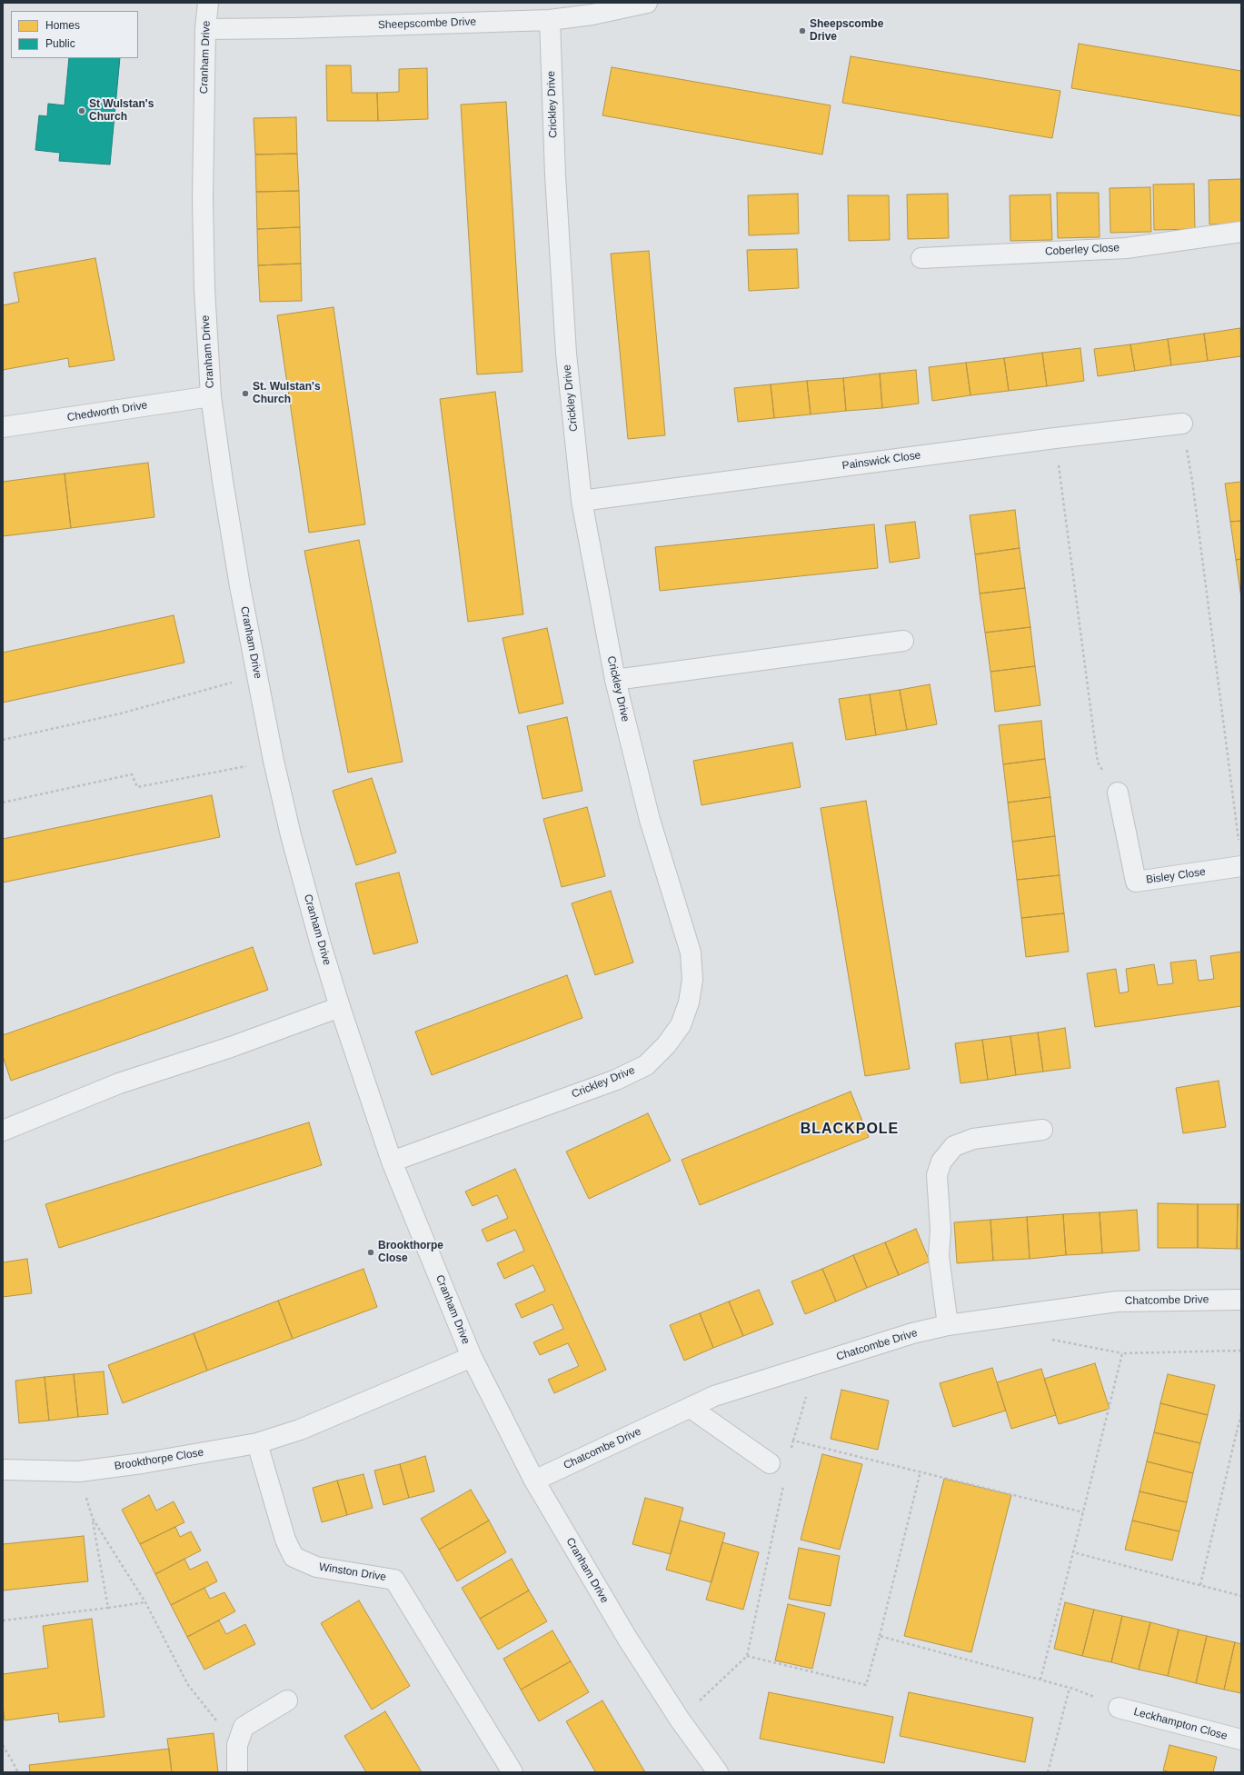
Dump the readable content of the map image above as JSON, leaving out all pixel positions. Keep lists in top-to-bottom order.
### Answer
{
  "streets": {
    "street": [
      "Sheepscombe Drive",
      "Cranham Drive",
      "Crickley Drive",
      "Coberley Close",
      "Chedworth Drive",
      "Painswick Close",
      "Bisley Close",
      "Chatcombe Drive",
      "Brookthorpe Close",
      "Winston Drive",
      "Leckhampton Close"
    ]
  },
  "crossings": [
    ["Sheepscombe Drive", "Cranham Drive"],
    ["Sheepscombe Drive", "Crickley Drive"],
    ["Cranham Drive", "Crickley Drive"],
    ["Cranham Drive", "Chedworth Drive"],
    ["Cranham Drive", "Chatcombe Drive"],
    ["Cranham Drive", "Brookthorpe Close"],
    ["Crickley Drive", "Painswick Close"],
    ["Brookthorpe Close", "Winston Drive"]
  ],
  "districts": ["BLACKPOLE"],
  "places": [
    "Sheepscombe Drive",
    "St Wulstan's Church",
    "St. Wulstan's Church",
    "Brookthorpe Close"
  ],
  "legend": ["Homes", "Public"]
}
